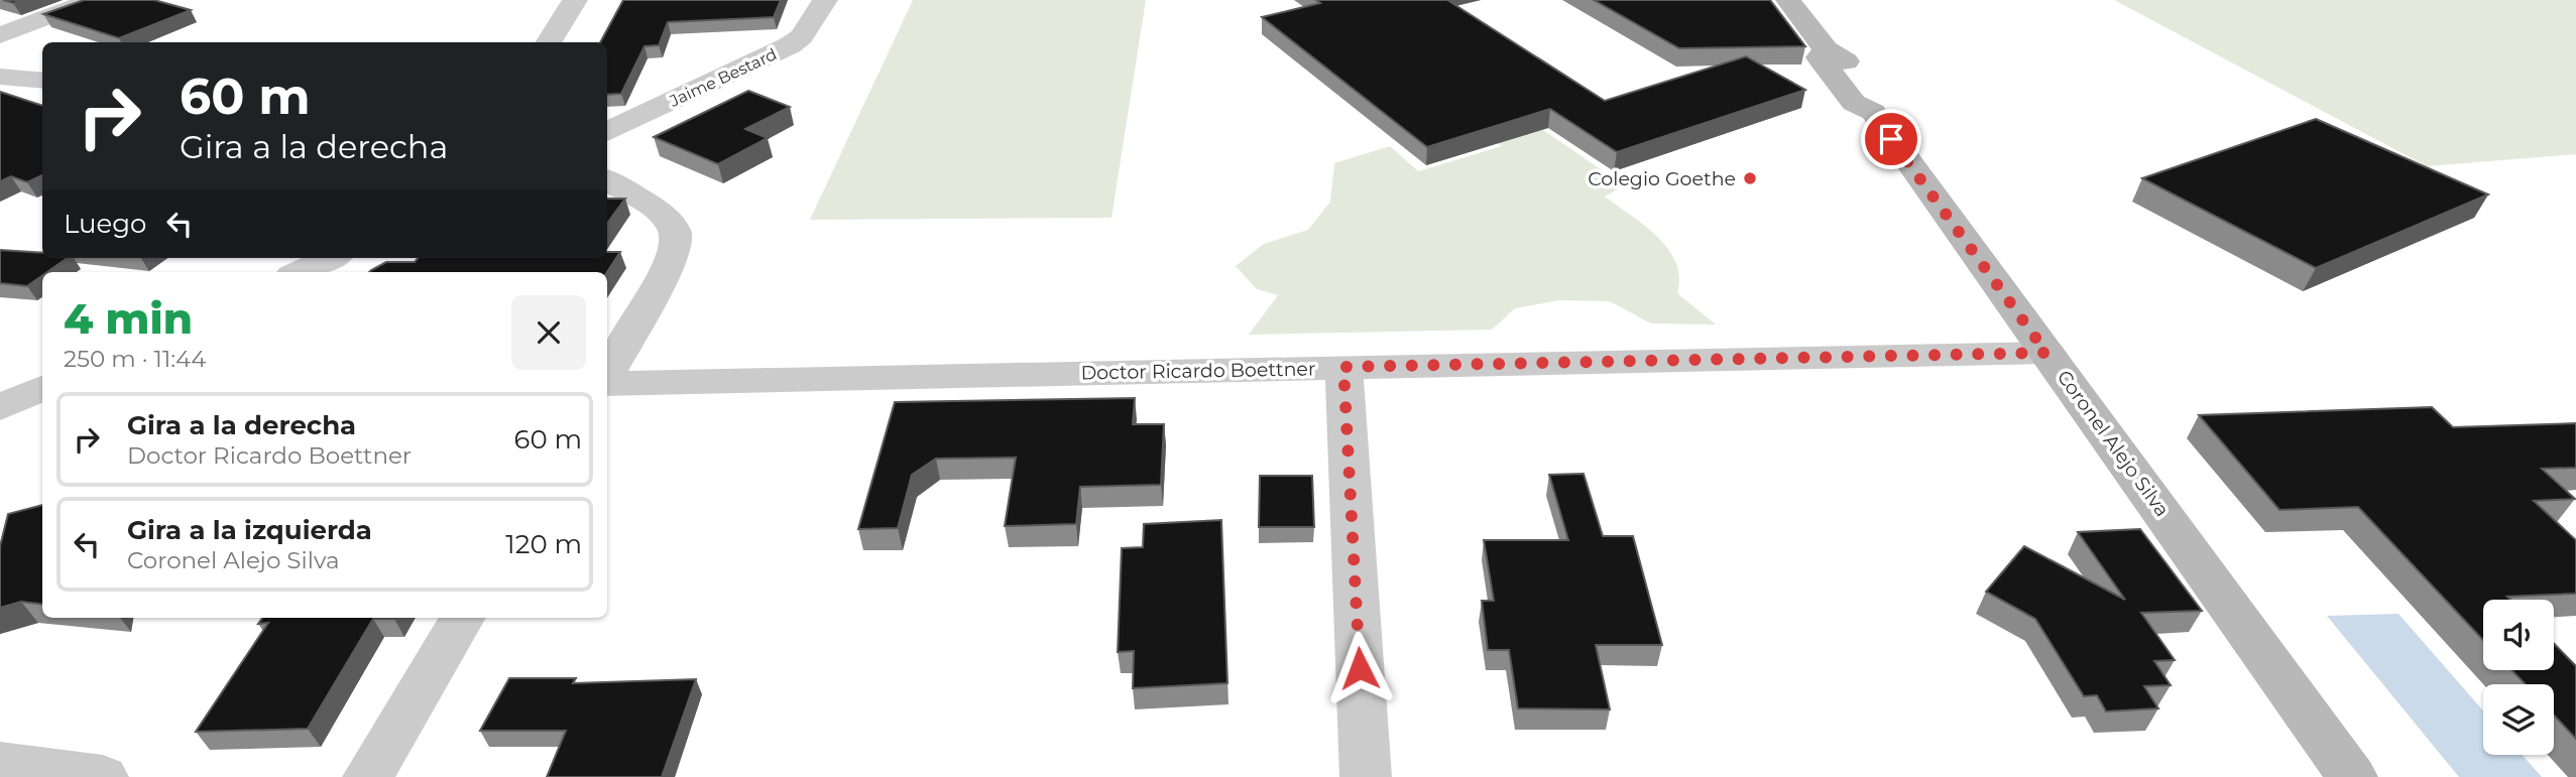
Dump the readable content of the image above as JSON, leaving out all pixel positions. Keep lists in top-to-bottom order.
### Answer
{
  "streets": {
    "main road": ["Coronel Alejo Silva"],
    "street": ["Jaime Bestard", "Doctor Ricardo Boettner"]
  },
  "crossings": [
    ["Doctor Ricardo Boettner", "Coronel Alejo Silva"]
  ],
  "places": ["Colegio Goethe"],
  "page": {
    "turn": ["60 m", "Gira a la derecha"],
    "then": "Luego",
    "heading": ["4 min", "250 m · 11:44"],
    "list": [
      {
        "name": "Gira a la derecha",
        "note": "Doctor Ricardo Boettner",
        "value": "60 m"
      },
      {
        "name": "Gira a la izquierda",
        "note": "Coronel Alejo Silva",
        "value": "120 m"
      }
    ]
  }
}
